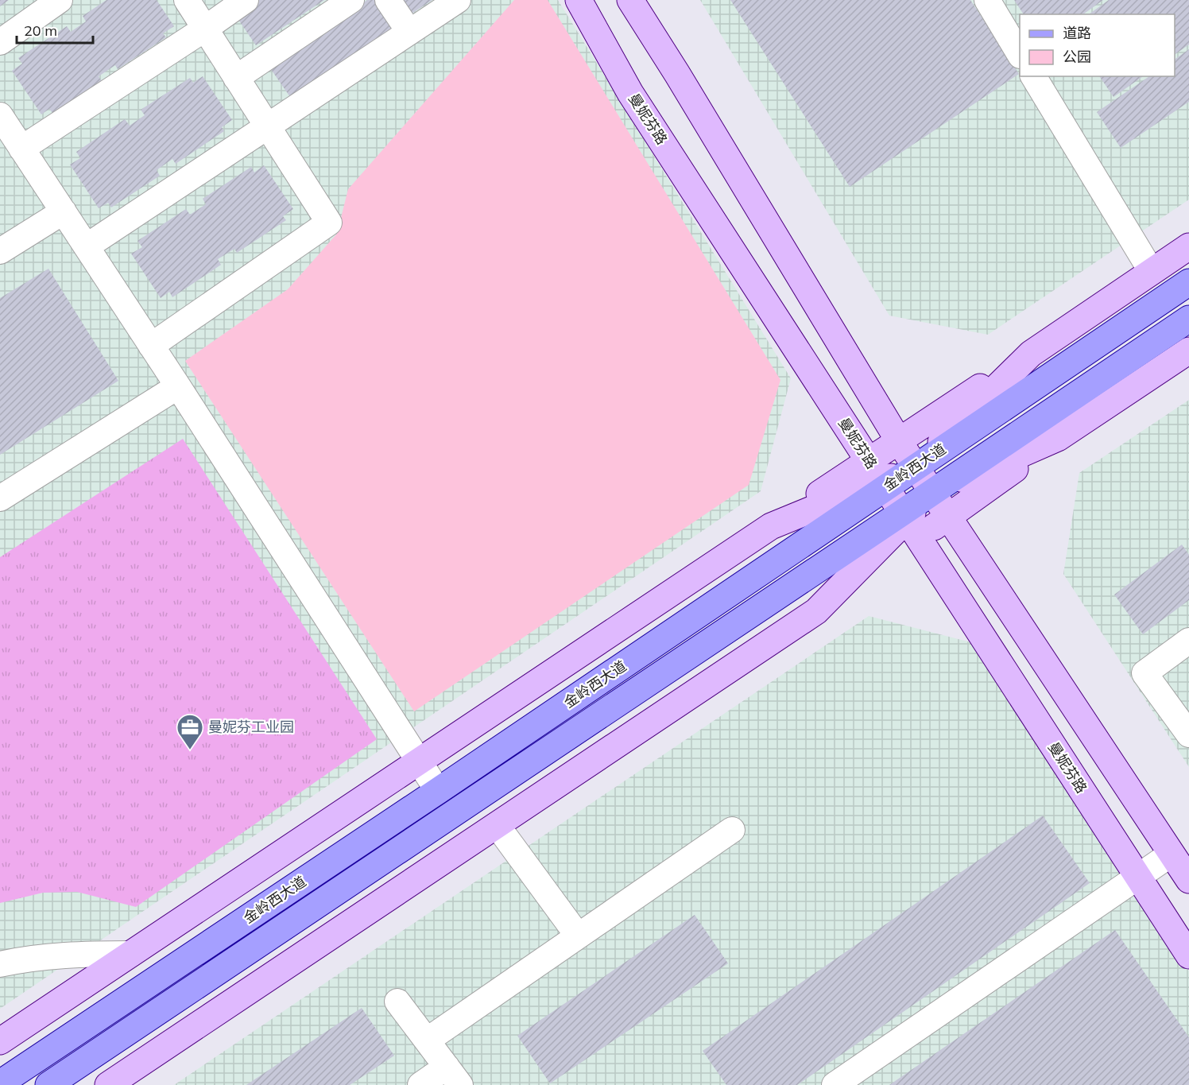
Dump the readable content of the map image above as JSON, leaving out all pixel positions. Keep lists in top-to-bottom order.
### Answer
{
  "streets": {
    "main road": ["金岭西大道"],
    "street": ["曼妮芬路"]
  },
  "crossings": [
    ["曼妮芬路", "金岭西大道"]
  ],
  "places": {
    "office": ["曼妮芬工业园"]
  },
  "legend": ["道路", "公园"],
  "scale_bar": "20 m"
}
